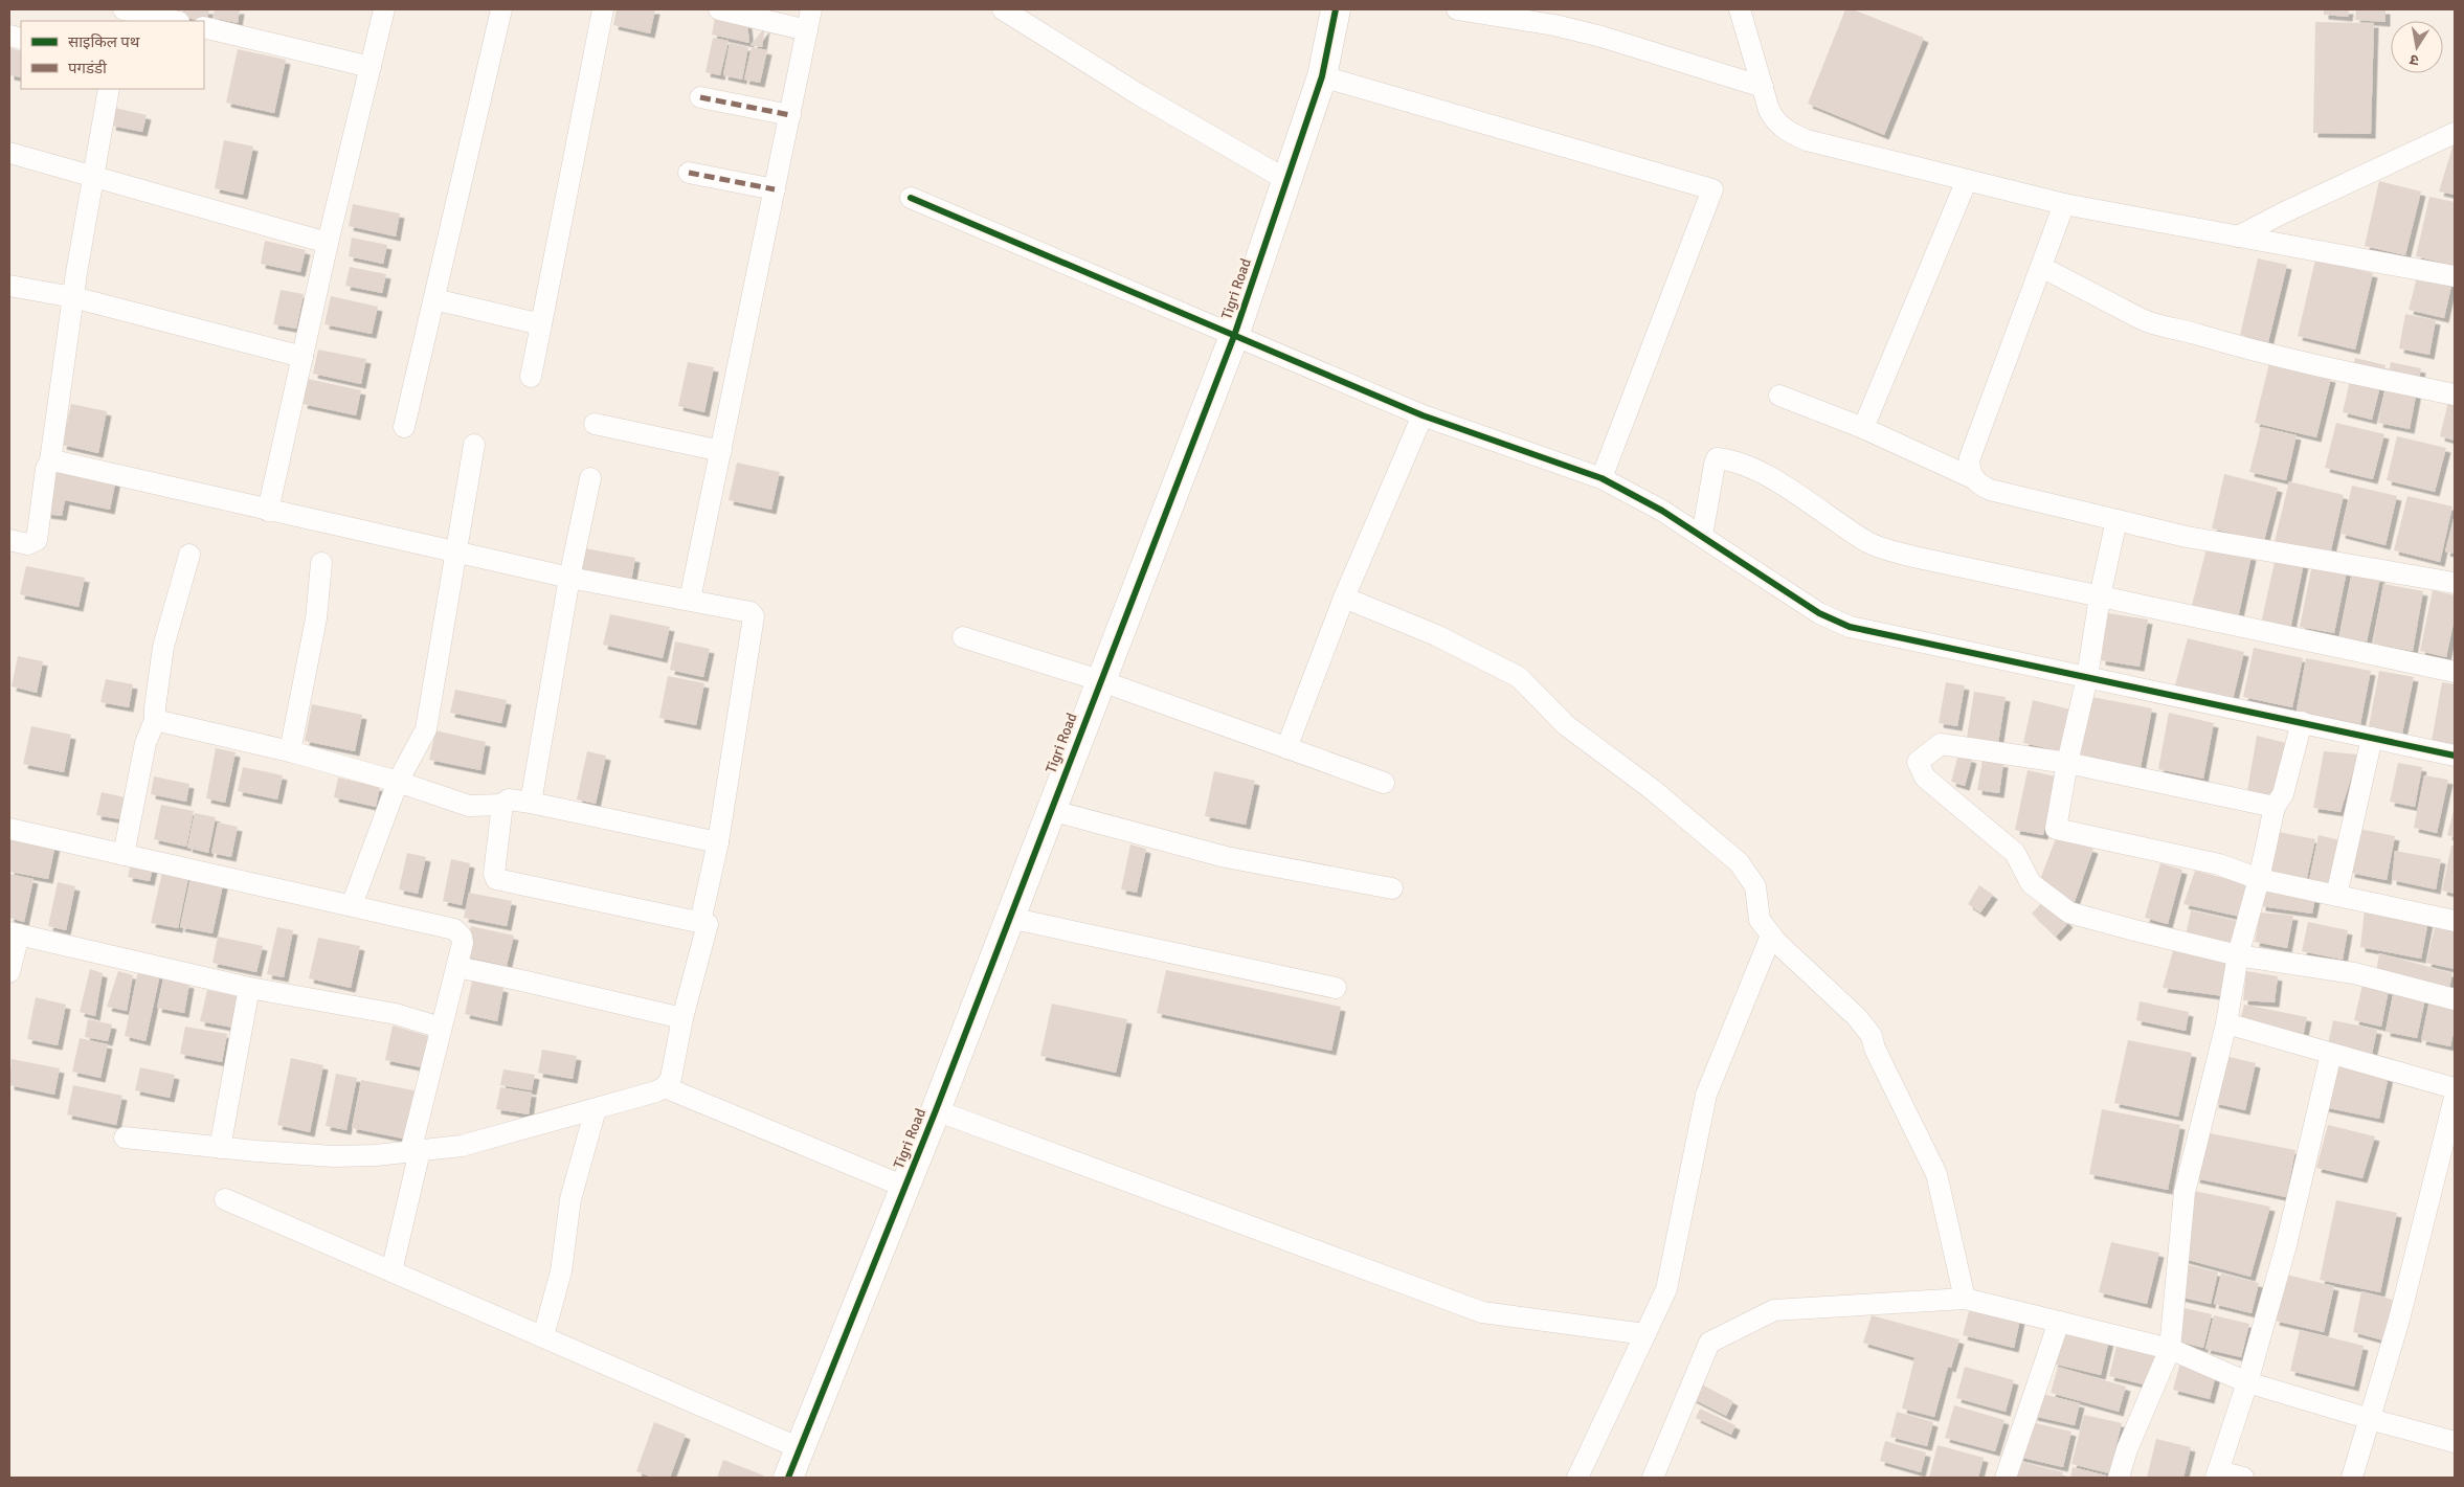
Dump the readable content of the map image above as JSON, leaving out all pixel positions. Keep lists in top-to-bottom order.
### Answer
{
  "streets": {
    "street": ["Tigri Road"]
  },
  "legend": ["साइकिल पथ", "पगडंडी"],
  "north": "bottom"
}
